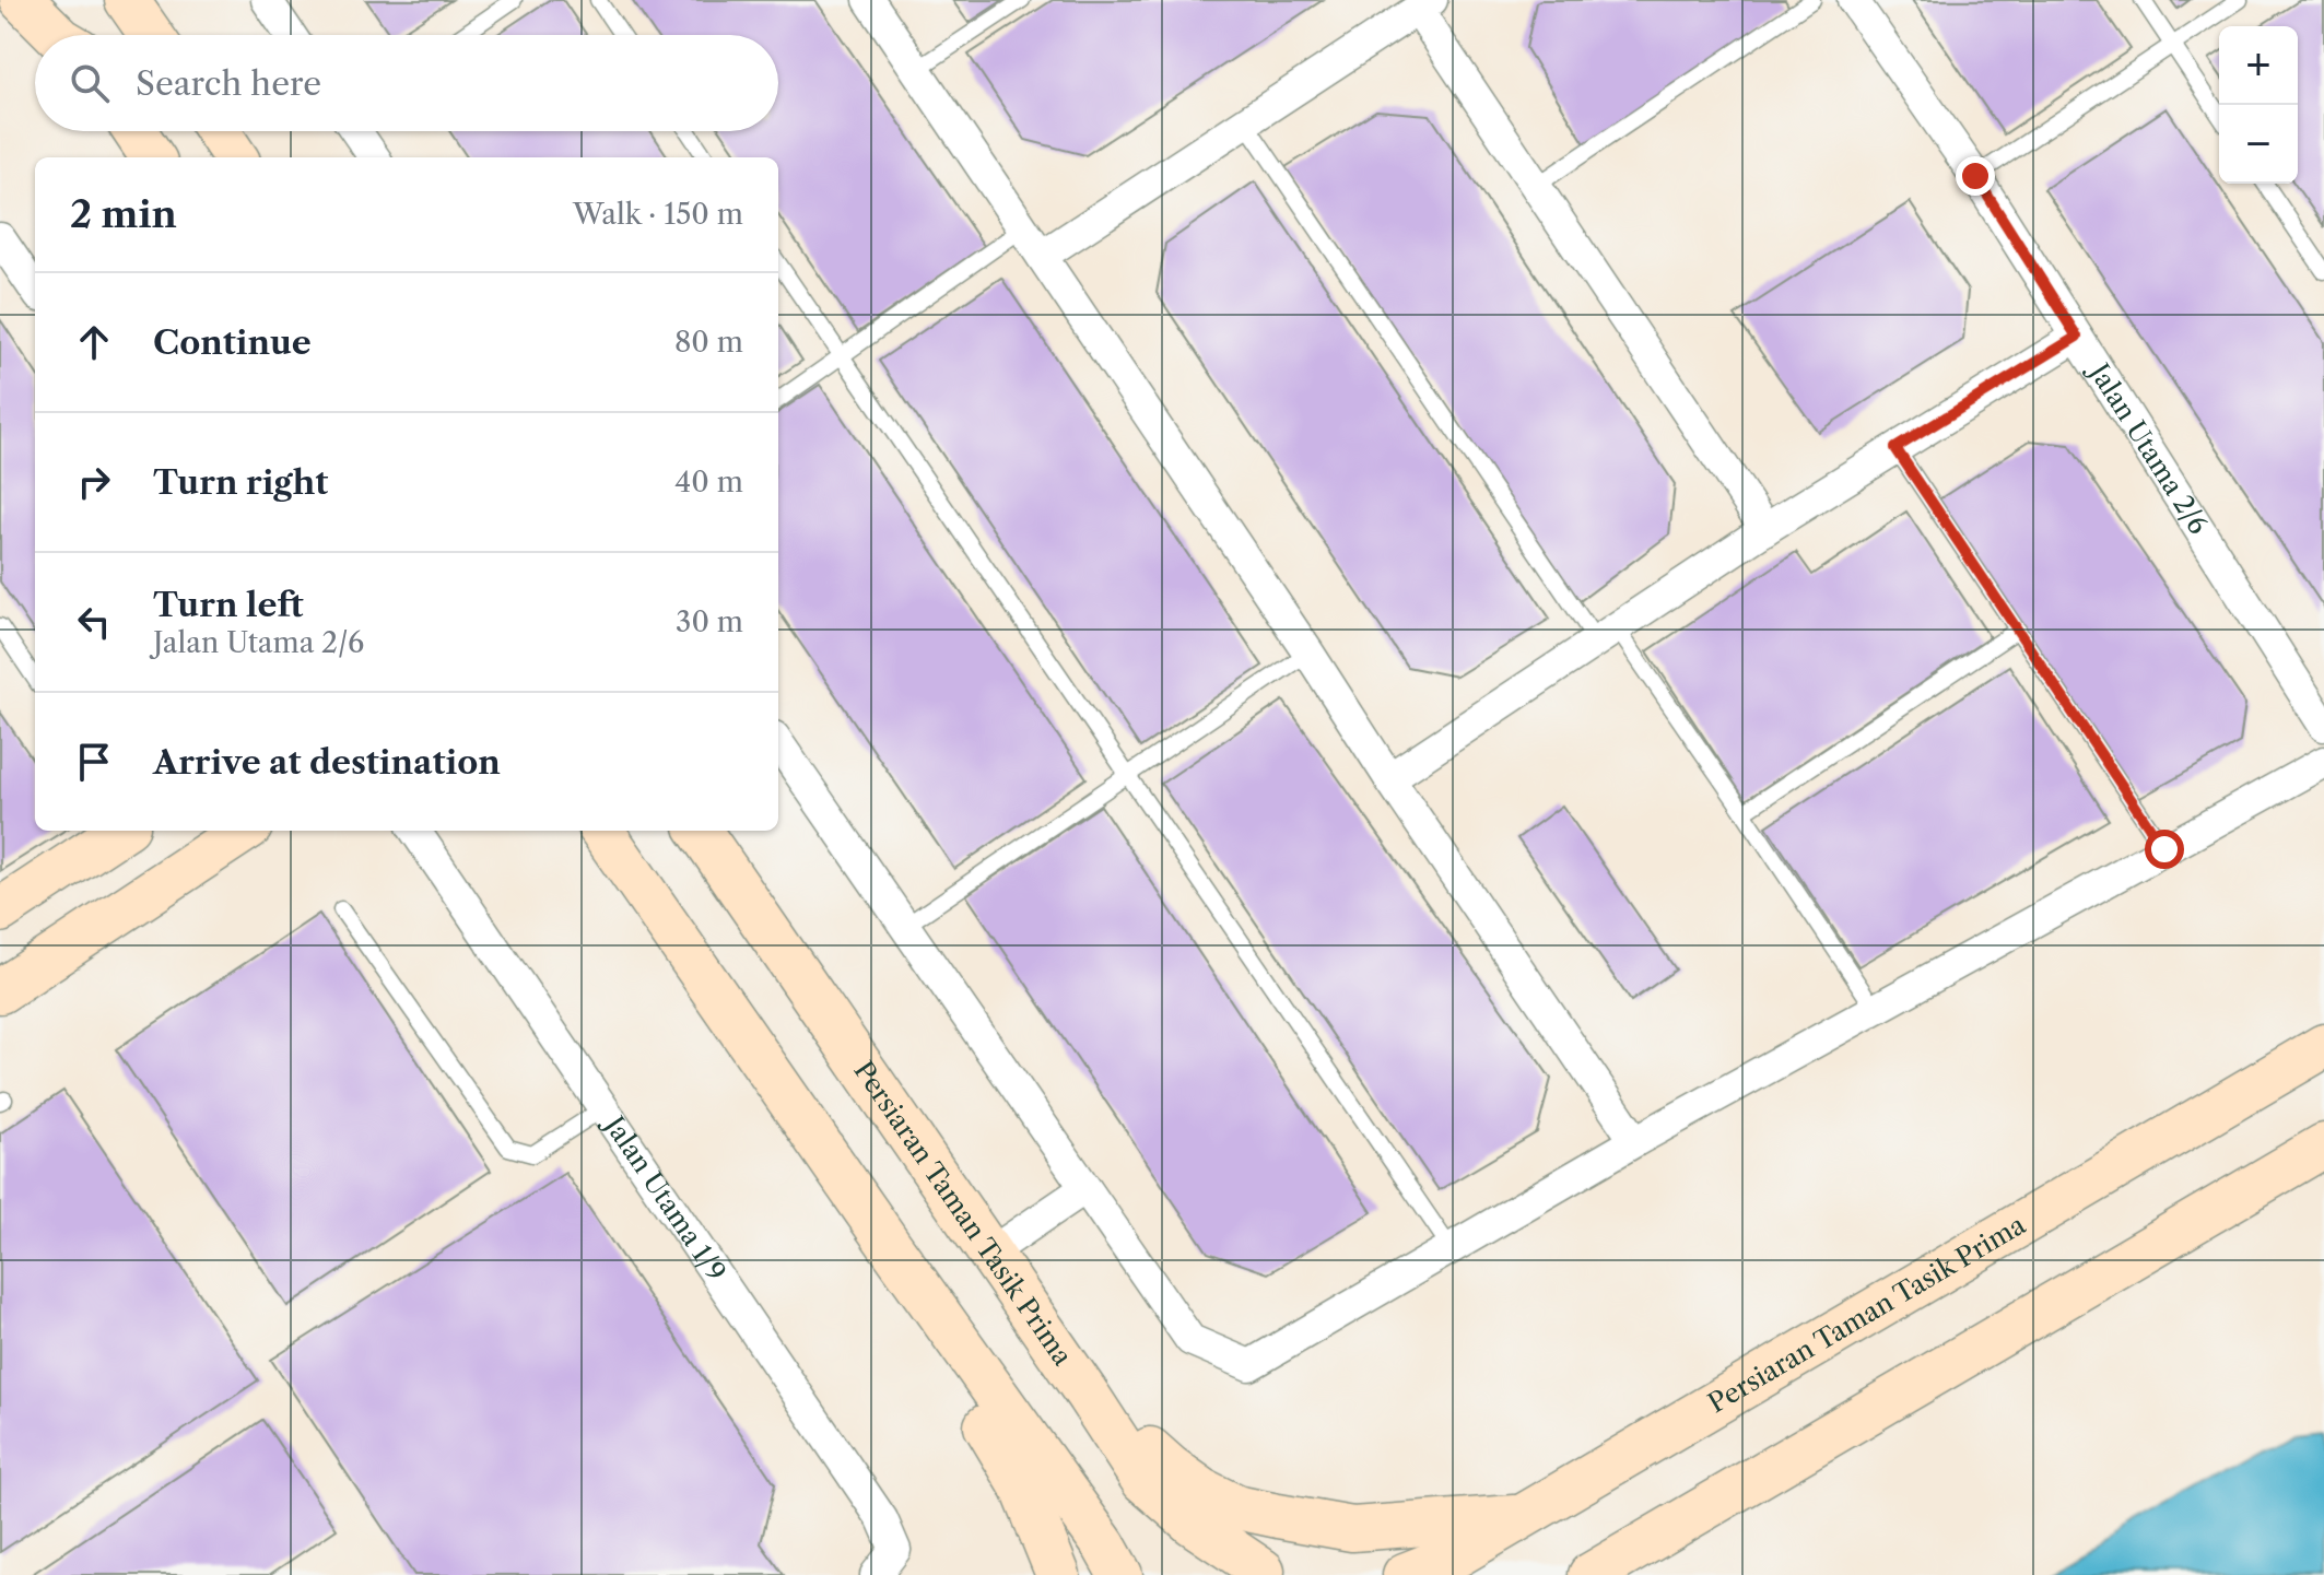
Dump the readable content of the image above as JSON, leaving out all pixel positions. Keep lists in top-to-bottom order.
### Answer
{
  "streets": {
    "main road": ["Persiaran Taman Tasik Prima"],
    "street": ["Jalan Utama 2/6", "Jalan Utama 1/9"]
  },
  "page": {
    "map_buttons": ["+", "−"],
    "search": "Search here",
    "heading": ["2 min", "Walk · 150 m"],
    "list": [
      ["Continue", "80 m"],
      ["Turn right", "40 m"],
      ["Turn left", "Jalan Utama 2/6", "30 m"],
      "Arrive at destination"
    ]
  }
}
